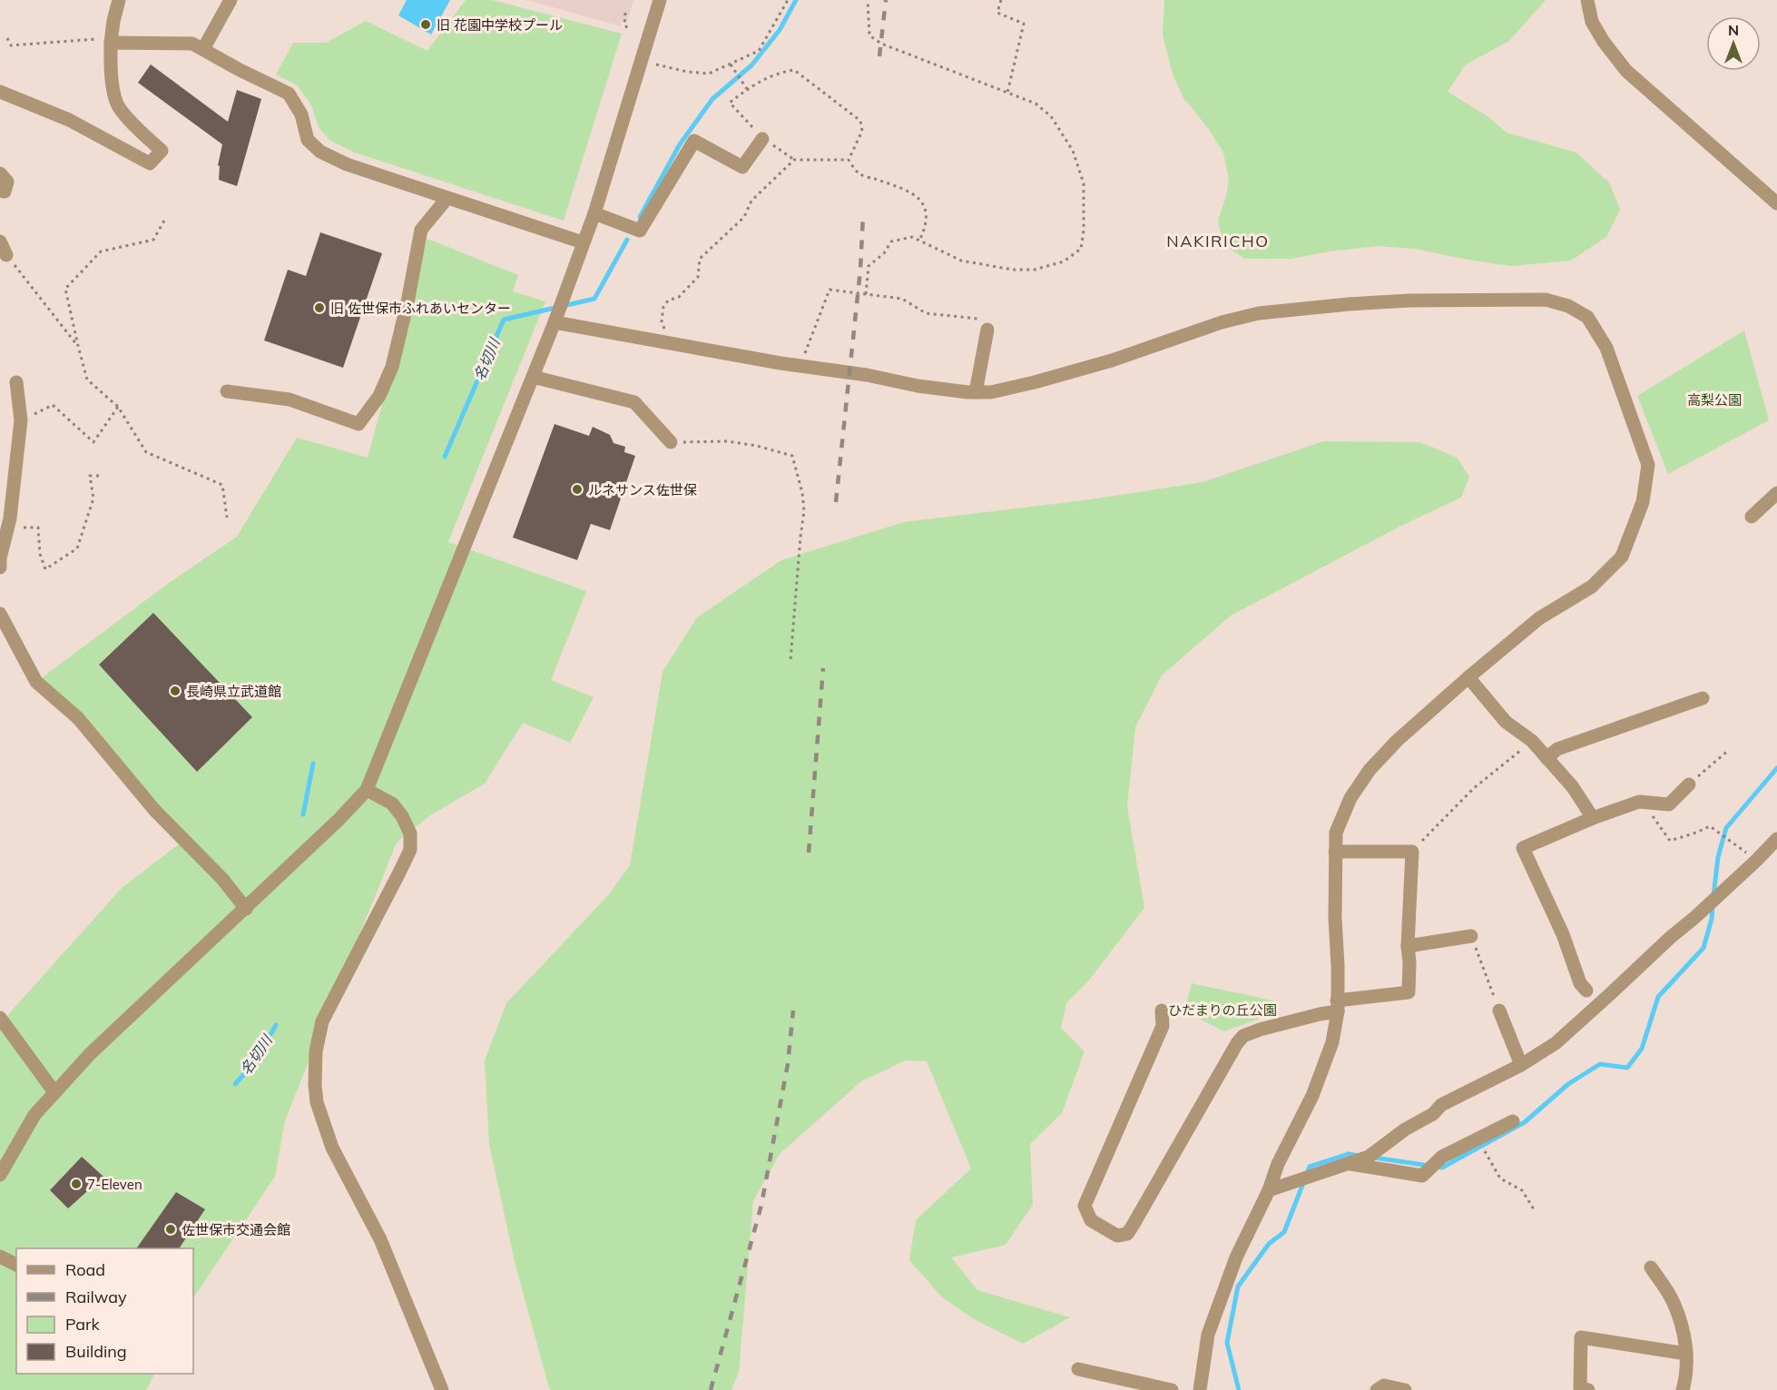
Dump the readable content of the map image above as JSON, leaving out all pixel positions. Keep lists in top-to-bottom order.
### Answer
{
  "districts": ["NAKIRICHO"],
  "water": ["名切川"],
  "parks": ["高梨公園", "ひだまりの丘公園"],
  "places": [
    "旧 花園中学校プール",
    "旧 佐世保市ふれあいセンター",
    "ルネサンス佐世保",
    "長崎県立武道館",
    "7-Eleven",
    "佐世保市交通会館"
  ],
  "legend": [
    "Road",
    "Railway",
    "Park",
    "Building"
  ],
  "north": "top"
}
